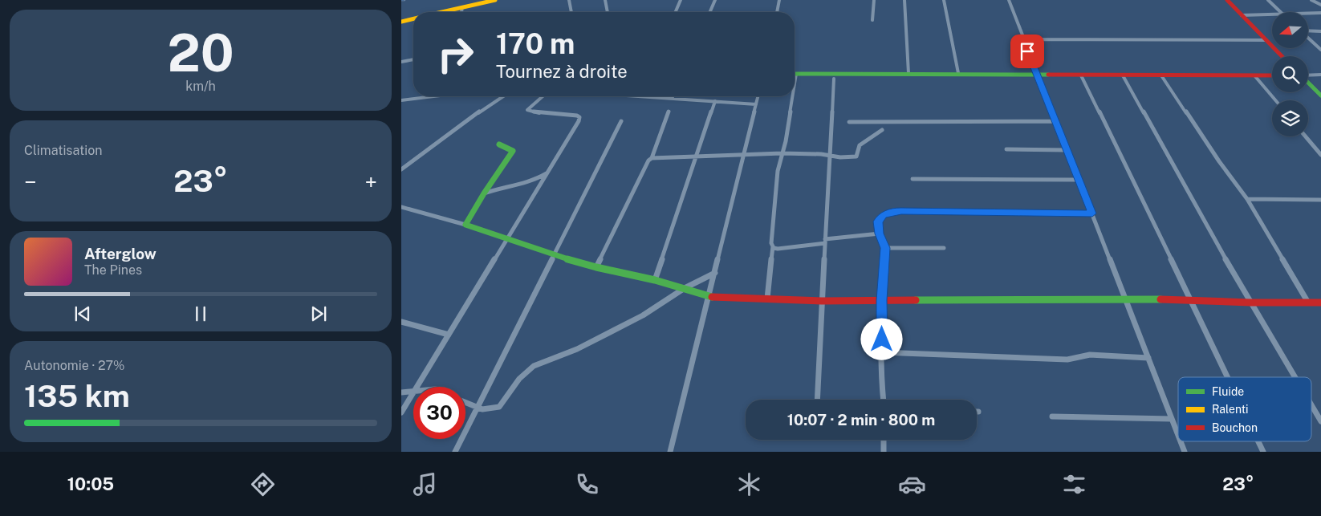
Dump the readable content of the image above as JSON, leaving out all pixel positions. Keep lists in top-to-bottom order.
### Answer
{
  "legend": ["Fluide", "Ralenti", "Bouchon"],
  "north": "left",
  "page": {
    "tile": [
      ["20", "km/h"],
      "Climatisation",
      ["Autonomie · 27%", "135 km"]
    ],
    "turn": ["170 m", "Tournez à droite"],
    "heat": ["−", "23°", "+"],
    "song": ["Afterglow", "The Pines"],
    "limit": "30",
    "trip": "10:07 · 2 min · 800 m",
    "tabs": ["10:05", "23°"]
  }
}
